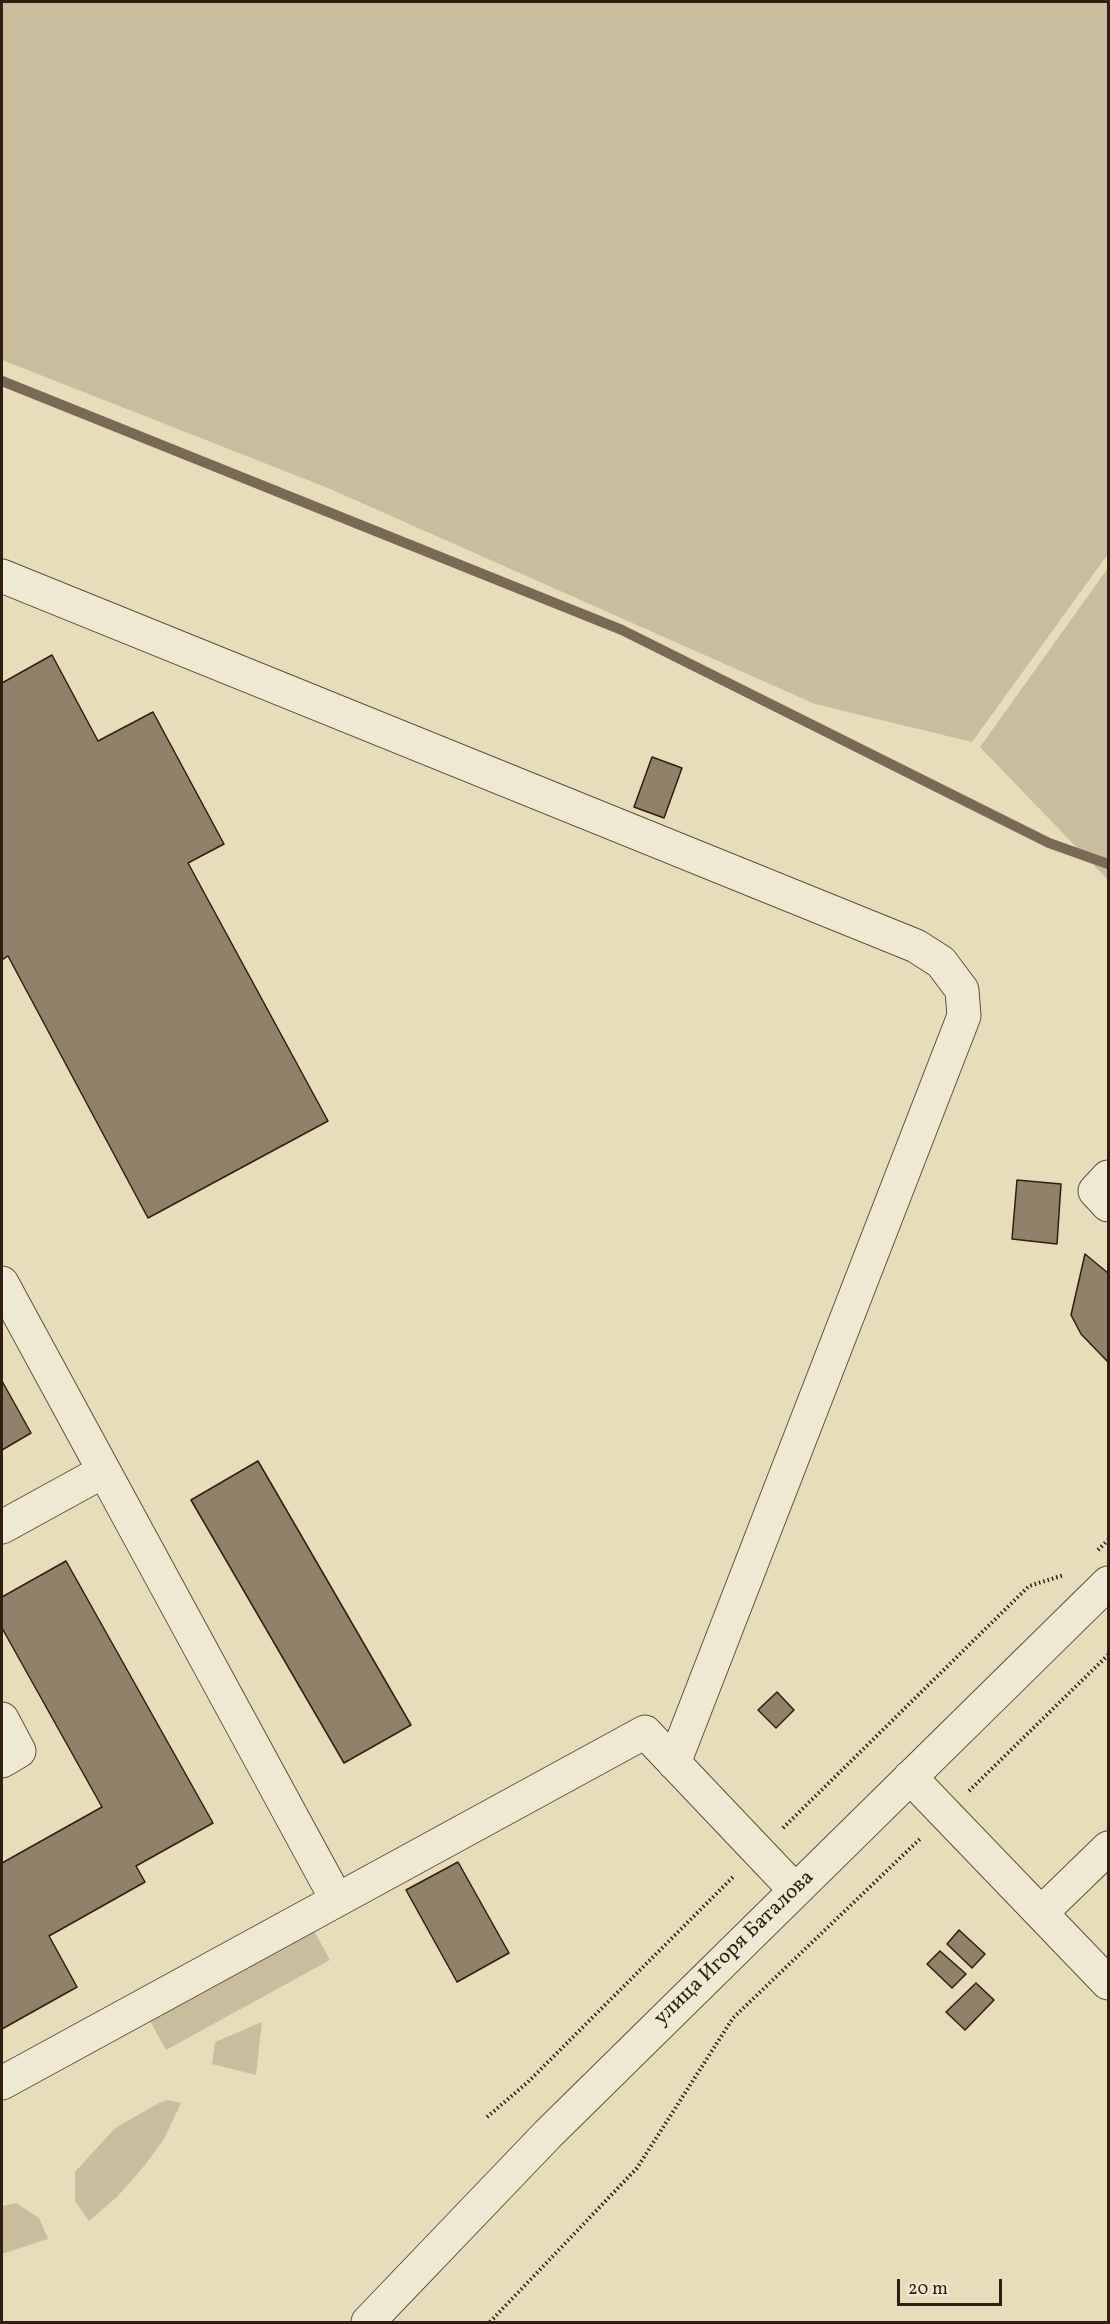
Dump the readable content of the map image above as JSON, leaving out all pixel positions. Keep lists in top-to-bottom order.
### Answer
{
  "streets": {
    "street": ["улица Игоря Баталова"]
  },
  "scale_bar": "20 m"
}
